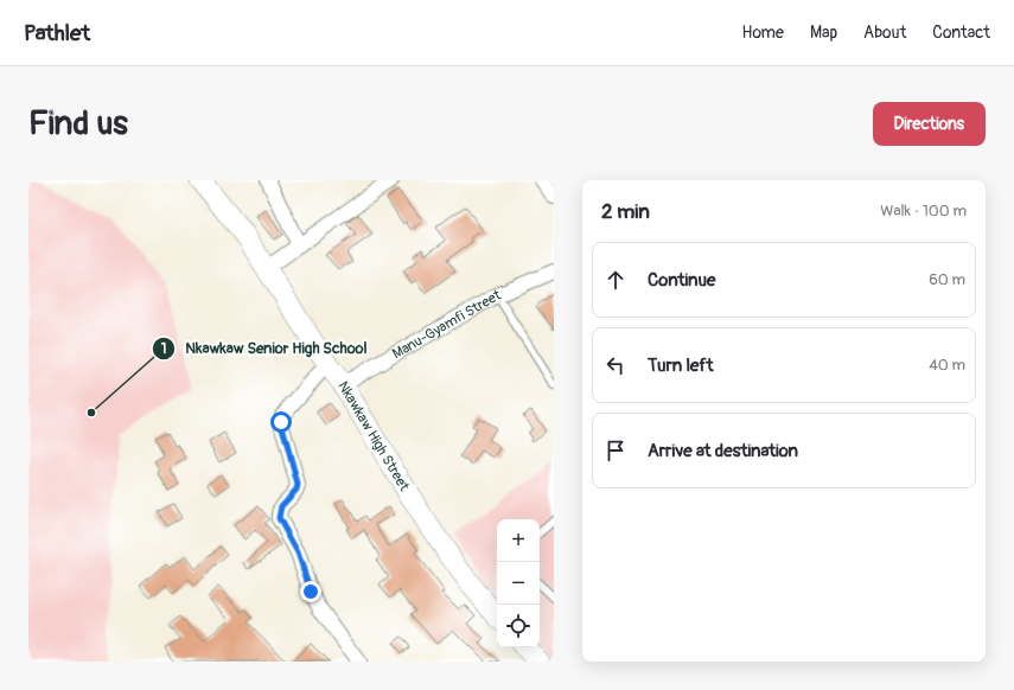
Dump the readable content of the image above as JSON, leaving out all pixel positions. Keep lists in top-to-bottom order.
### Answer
{
  "streets": {
    "main road": ["Nkawkaw High Street"],
    "street": ["Manu-Gyamfi Street"]
  },
  "crossings": [
    ["Manu-Gyamfi Street", "Nkawkaw High Street"]
  ],
  "places": ["Nkawkaw Senior High School"],
  "page": {
    "header": "Pathlet",
    "nav": [
      "Home",
      "Map",
      "About",
      "Contact"
    ],
    "buttons": "Directions",
    "title": "Find us",
    "heading": ["2 min", "Walk · 100 m"],
    "list": [
      ["Continue", "60 m"],
      ["Turn left", "40 m"],
      "Arrive at destination"
    ],
    "map_buttons": ["+", "−"]
  }
}
